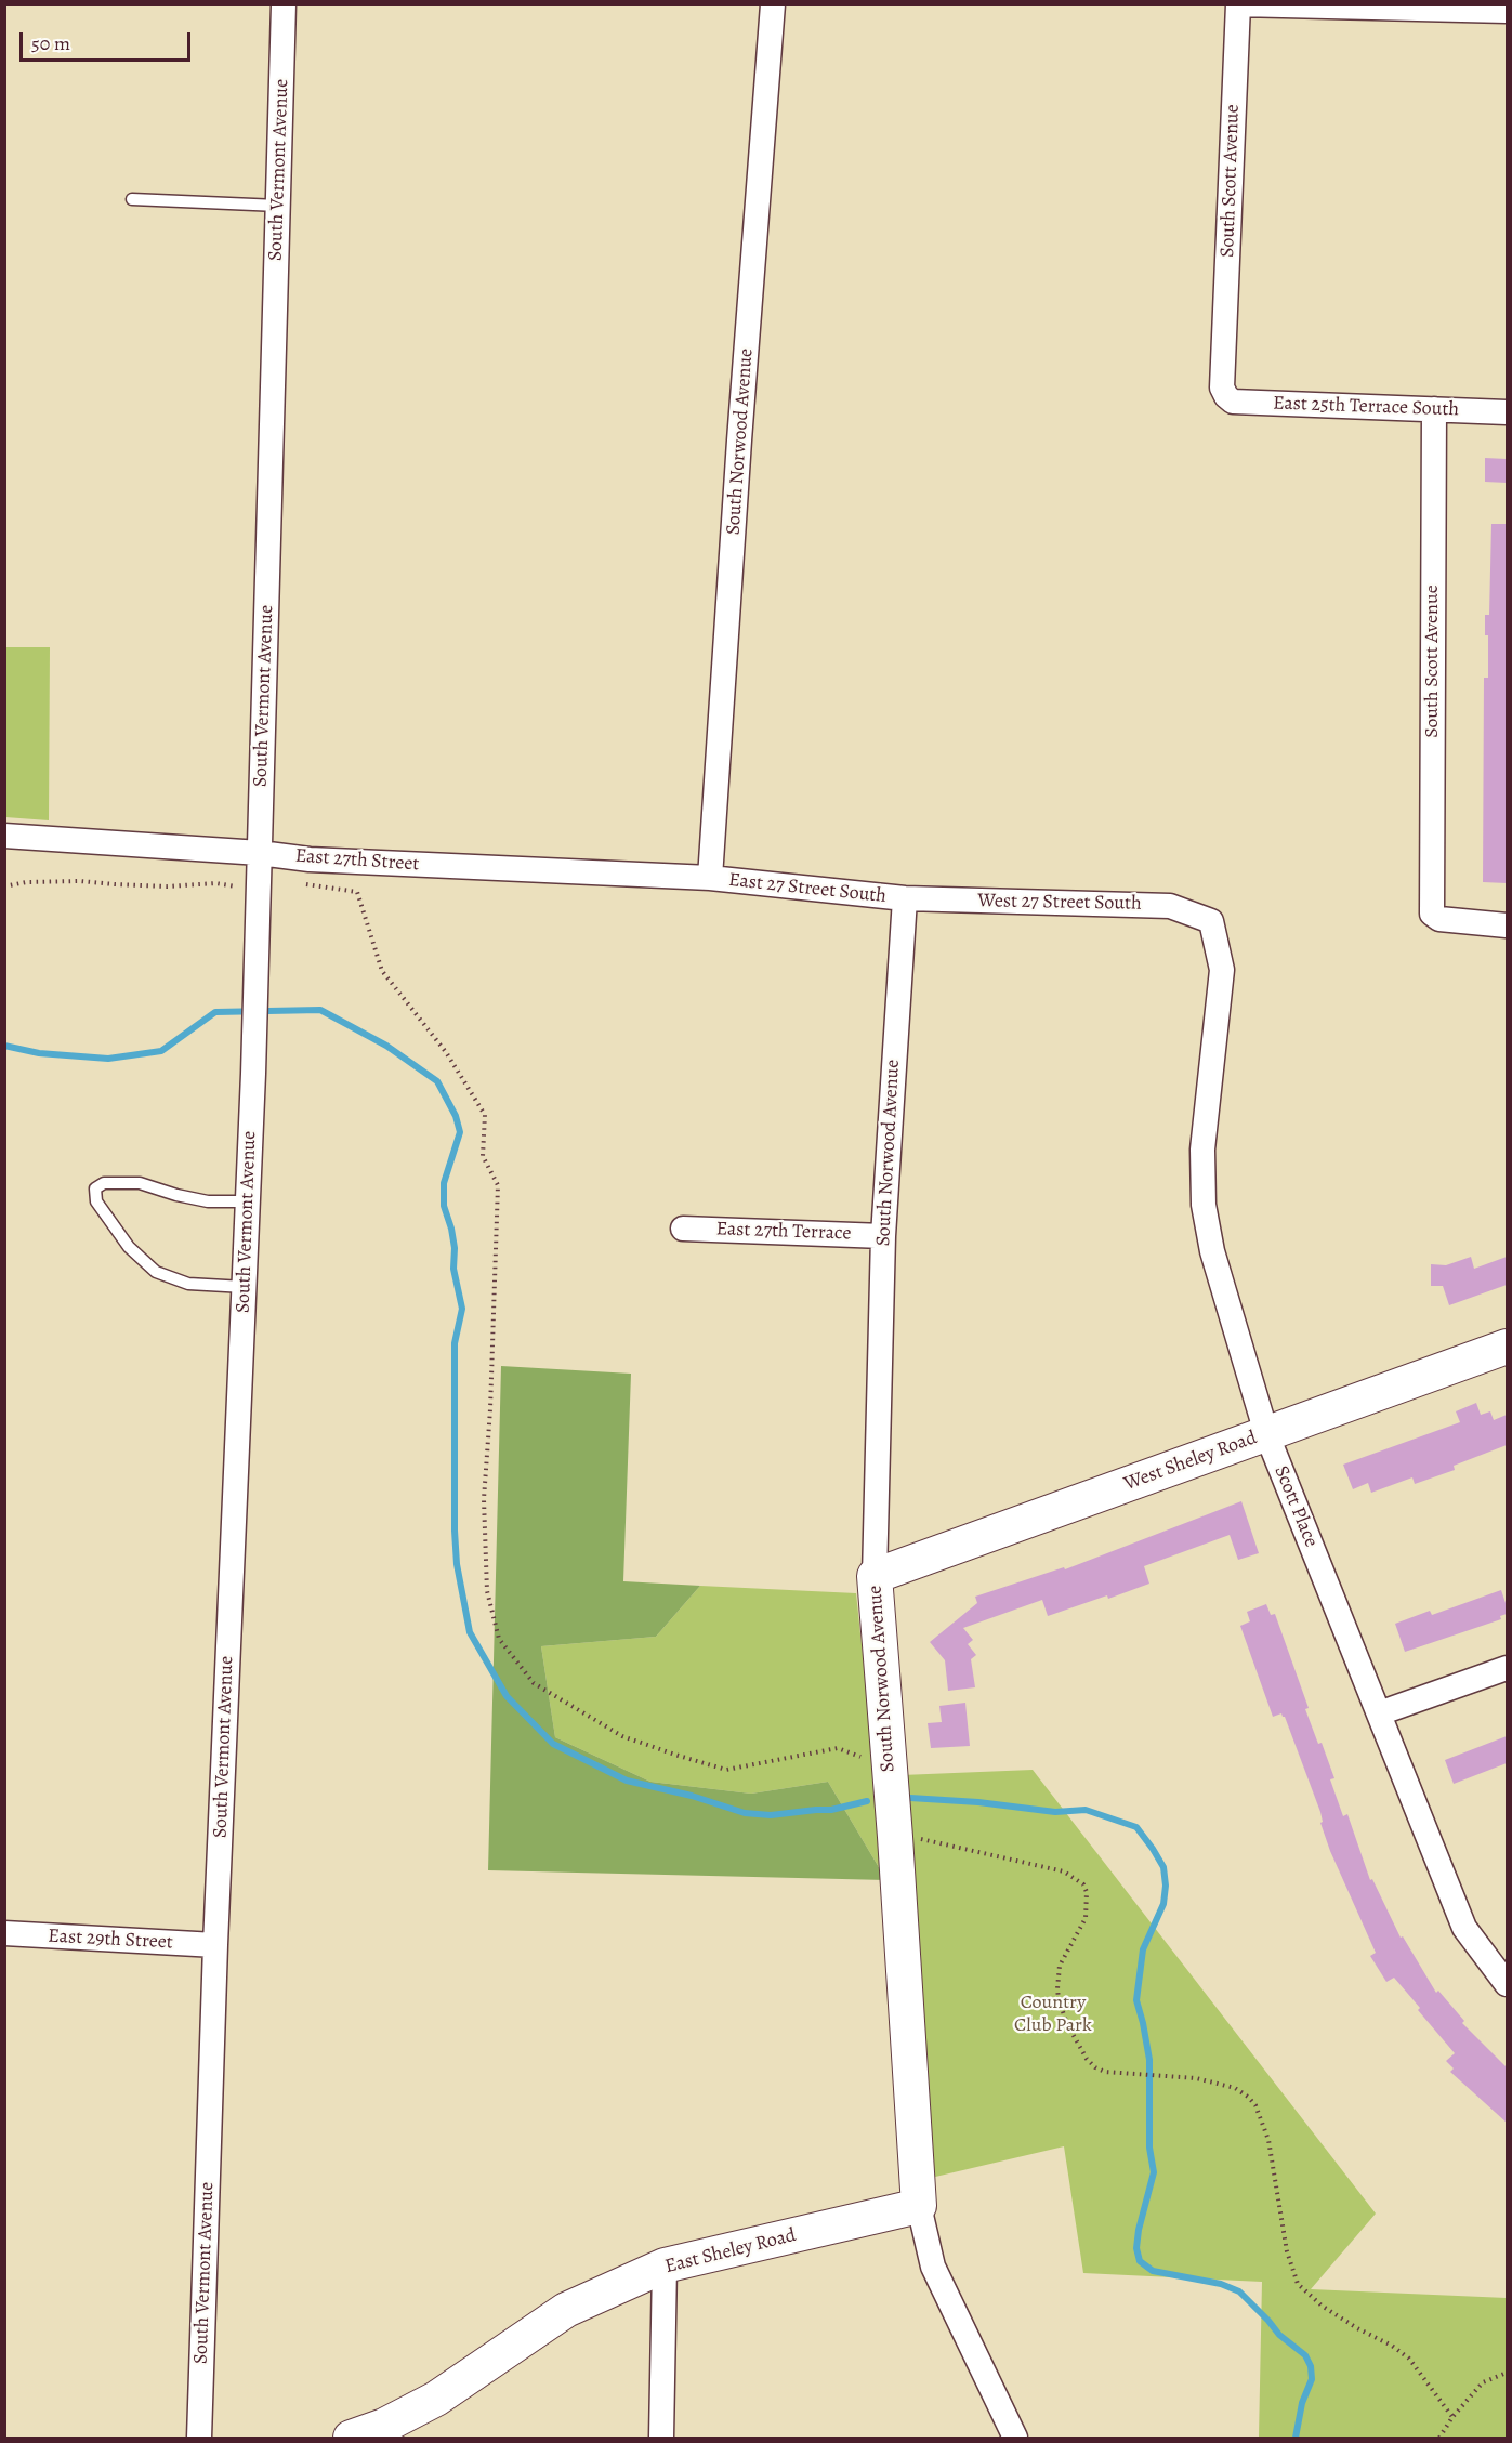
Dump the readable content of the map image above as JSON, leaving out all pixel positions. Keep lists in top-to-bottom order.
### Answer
{
  "streets": {
    "street": [
      "South Vermont Avenue",
      "South Scott Avenue",
      "East 25th Terrace South",
      "South Norwood Avenue",
      "East 27th Street",
      "East 27 Street South",
      "West 27 Street South",
      "East 27th Terrace",
      "West Sheley Road",
      "Scott Place",
      "East 29th Street",
      "East Sheley Road"
    ]
  },
  "crossings": [
    ["South Vermont Avenue", "East 27th Street"],
    ["South Vermont Avenue", "East 29th Street"],
    ["South Scott Avenue", "East 25th Terrace South"],
    ["South Norwood Avenue", "East 27th Street"],
    ["South Norwood Avenue", "East 27 Street South"],
    ["South Norwood Avenue", "West 27 Street South"],
    ["South Norwood Avenue", "East 27th Terrace"],
    ["South Norwood Avenue", "West Sheley Road"],
    ["South Norwood Avenue", "East Sheley Road"],
    ["East 27th Street", "East 27 Street South"],
    ["East 27 Street South", "West 27 Street South"],
    ["West 27 Street South", "Scott Place"],
    ["West Sheley Road", "Scott Place"]
  ],
  "parks": ["Country Club Park"],
  "scale_bar": "50 m"
}
